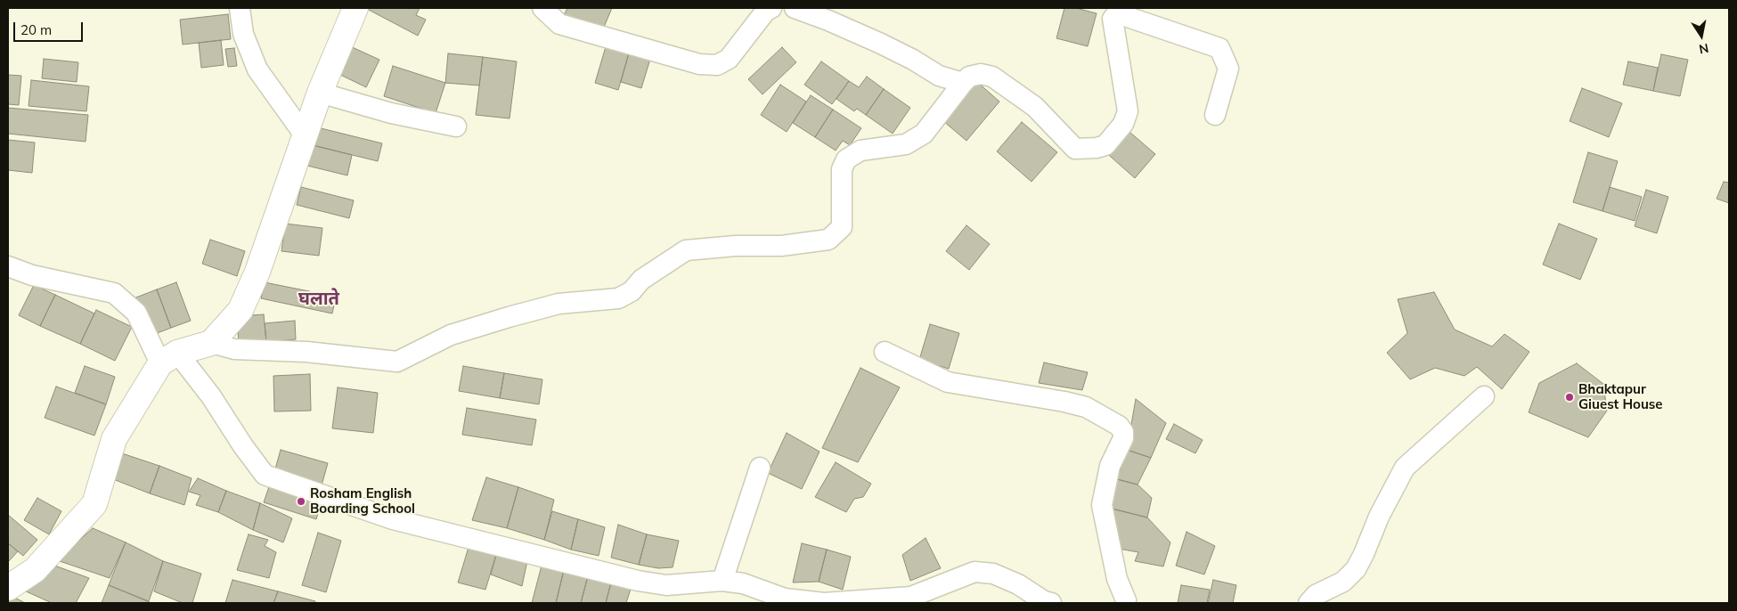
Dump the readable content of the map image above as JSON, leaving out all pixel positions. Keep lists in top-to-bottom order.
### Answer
{
  "districts": ["घलाते"],
  "places": ["Bhaktapur Giuest House", "Rosham English Boarding School"],
  "scale_bar": "20 m",
  "north": "bottom"
}
